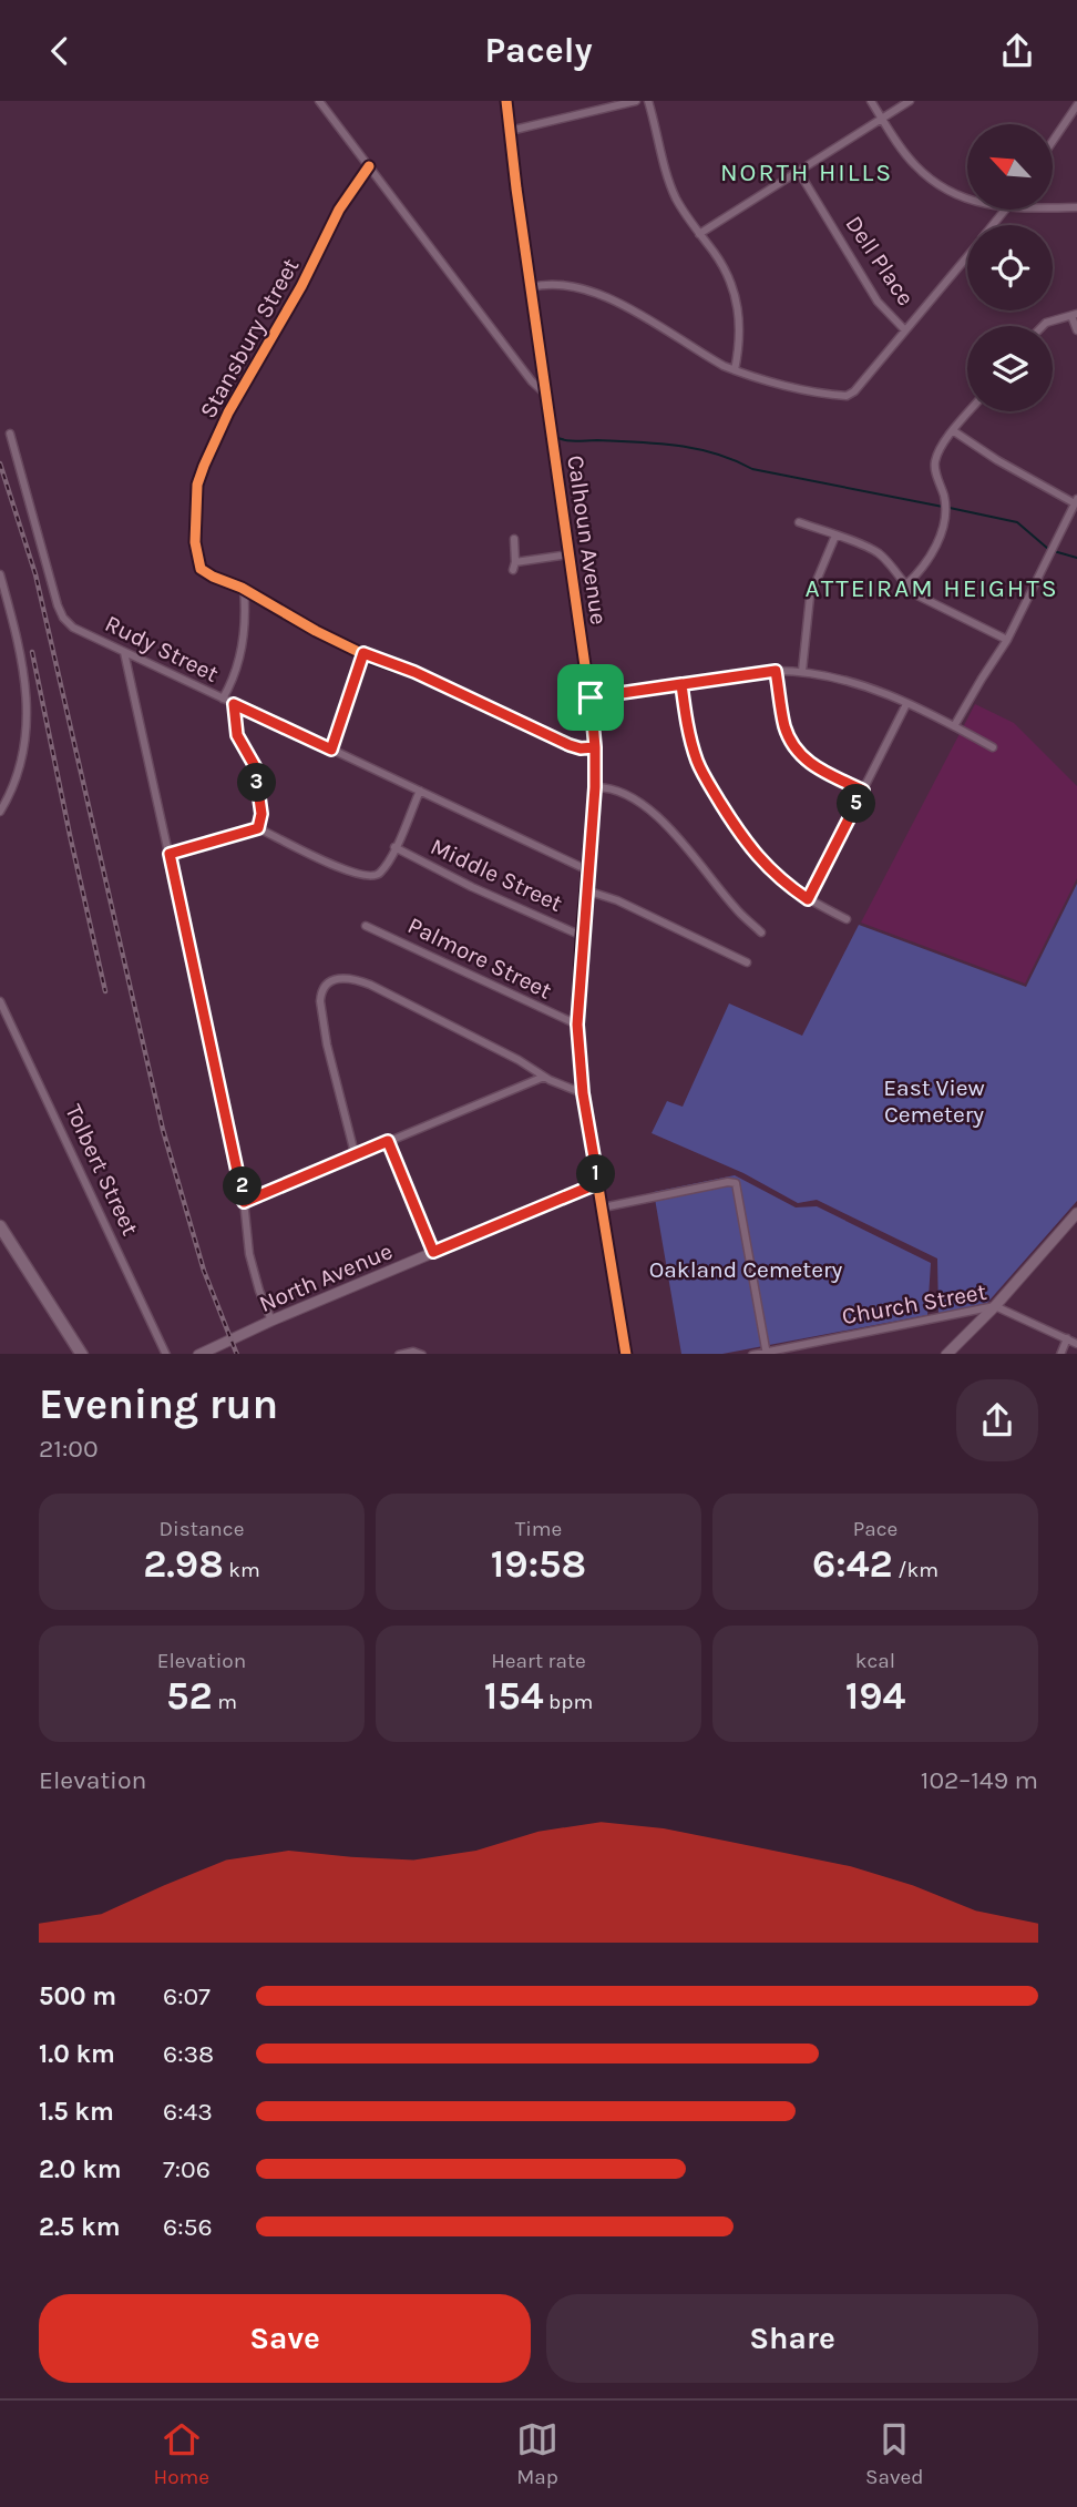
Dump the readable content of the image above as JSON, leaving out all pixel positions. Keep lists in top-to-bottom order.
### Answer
{
  "streets": {
    "street": [
      "Dell Place",
      "Stansbury Street",
      "Calhoun Avenue",
      "Rudy Street",
      "Middle Street",
      "Palmore Street",
      "Tolbert Street",
      "North Avenue",
      "Church Street"
    ]
  },
  "crossings": [
    ["Stansbury Street", "Calhoun Avenue"],
    ["Calhoun Avenue", "Rudy Street"],
    ["Calhoun Avenue", "Middle Street"],
    ["Calhoun Avenue", "Palmore Street"],
    ["Calhoun Avenue", "North Avenue"]
  ],
  "districts": ["NORTH HILLS", "ATTEIRAM HEIGHTS"],
  "parks": ["East View Cemetery", "Oakland Cemetery"],
  "north": "top left",
  "page": {
    "header": "Pacely",
    "pins": [
      "3",
      "5",
      "1",
      "2"
    ],
    "heading": ["Evening run", "21:00"],
    "stats": [
      ["Distance", "2.98 km"],
      ["Time", "19:58"],
      ["Pace", "6:42 /km"],
      ["Elevation", "52 m"],
      ["Heart rate", "154 bpm"],
      ["kcal", "194"]
    ],
    "chart": ["Elevation", "102–149 m"],
    "list": [
      {
        "name": "500 m",
        "note": "6:07"
      },
      {
        "name": "1.0 km",
        "note": "6:38"
      },
      {
        "name": "1.5 km",
        "note": "6:43"
      },
      {
        "name": "2.0 km",
        "note": "7:06"
      },
      {
        "name": "2.5 km",
        "note": "6:56"
      }
    ],
    "buttons": ["Save", "Share"],
    "tabs": ["Home", "Map", "Saved"]
  }
}
